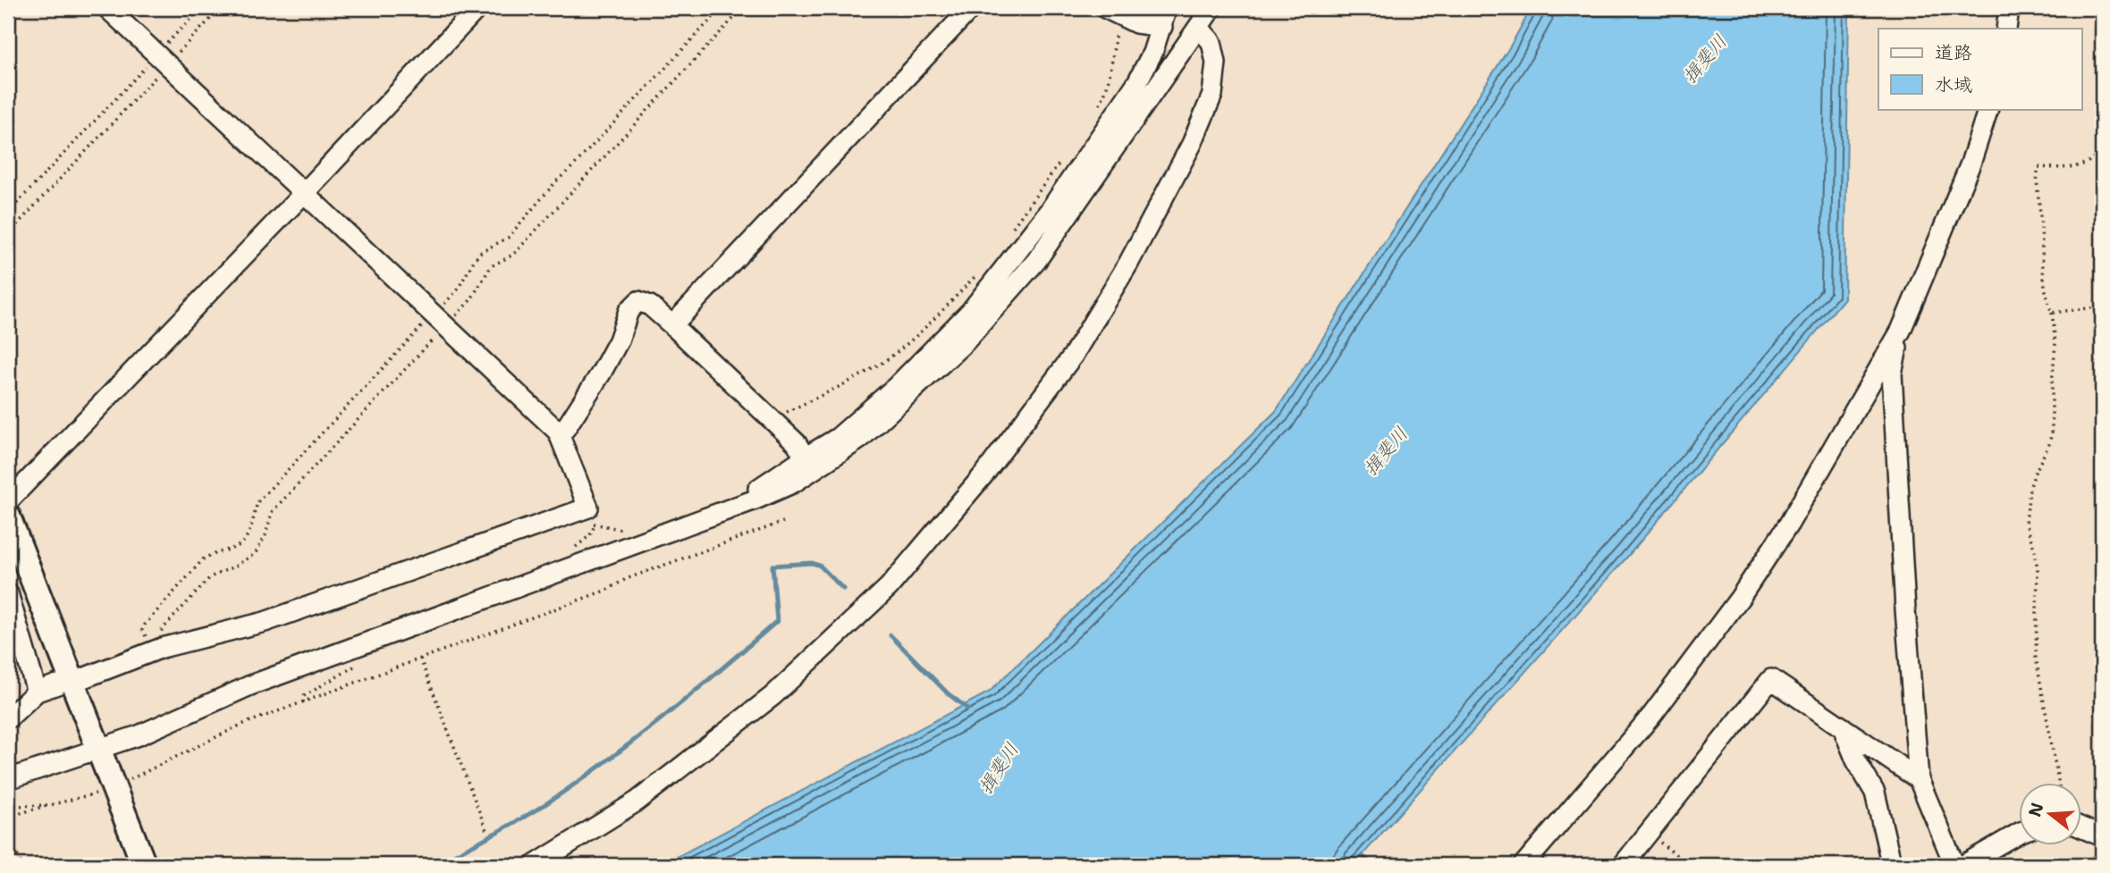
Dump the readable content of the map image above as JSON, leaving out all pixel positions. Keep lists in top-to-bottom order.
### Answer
{
  "water": ["揖斐川"],
  "legend": ["道路", "水域"],
  "north": "left"
}
